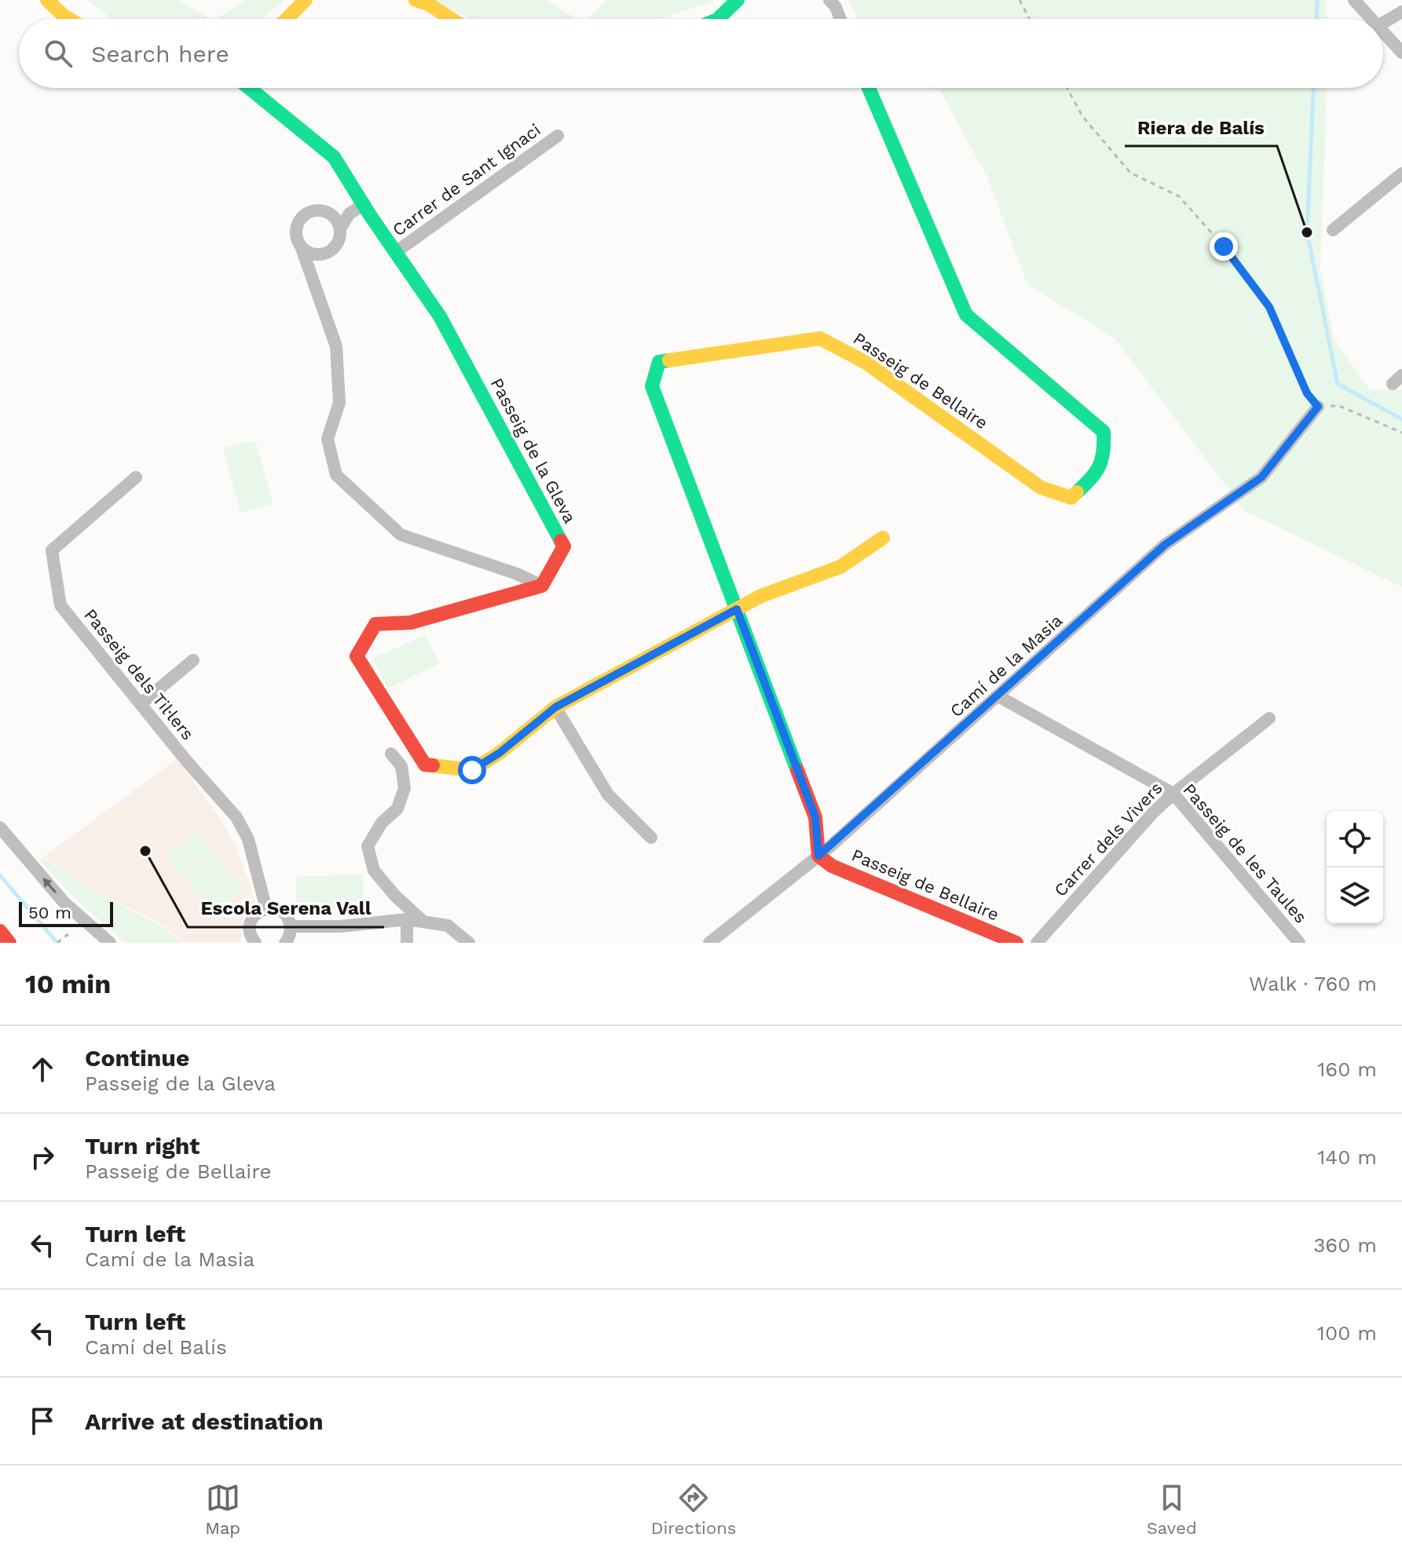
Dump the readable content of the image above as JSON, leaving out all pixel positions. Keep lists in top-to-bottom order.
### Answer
{
  "streets": {
    "street": [
      "Carrer de Sant Ignaci",
      "Passeig de Bellaire",
      "Passeig de la Gleva",
      "Camí de la Masia",
      "Passeig dels Til·lers",
      "Carrer dels Vivers",
      "Passeig de les Taules"
    ]
  },
  "crossings": [
    ["Carrer de Sant Ignaci", "Passeig de la Gleva"],
    ["Passeig de Bellaire", "Camí de la Masia"],
    ["Camí de la Masia", "Passeig de les Taules"],
    ["Carrer dels Vivers", "Passeig de les Taules"]
  ],
  "places": ["Riera de Balís", "Escola Serena Vall"],
  "scale_bar": "50 m",
  "page": {
    "search": "Search here",
    "scale": "50 m",
    "heading": ["10 min", "Walk · 760 m"],
    "list": [
      ["Continue", "Passeig de la Gleva", "160 m"],
      ["Turn right", "Passeig de Bellaire", "140 m"],
      ["Turn left", "Camí de la Masia", "360 m"],
      ["Turn left", "Camí del Balís", "100 m"],
      "Arrive at destination"
    ],
    "nav": ["Map", "Directions", "Saved"]
  }
}
